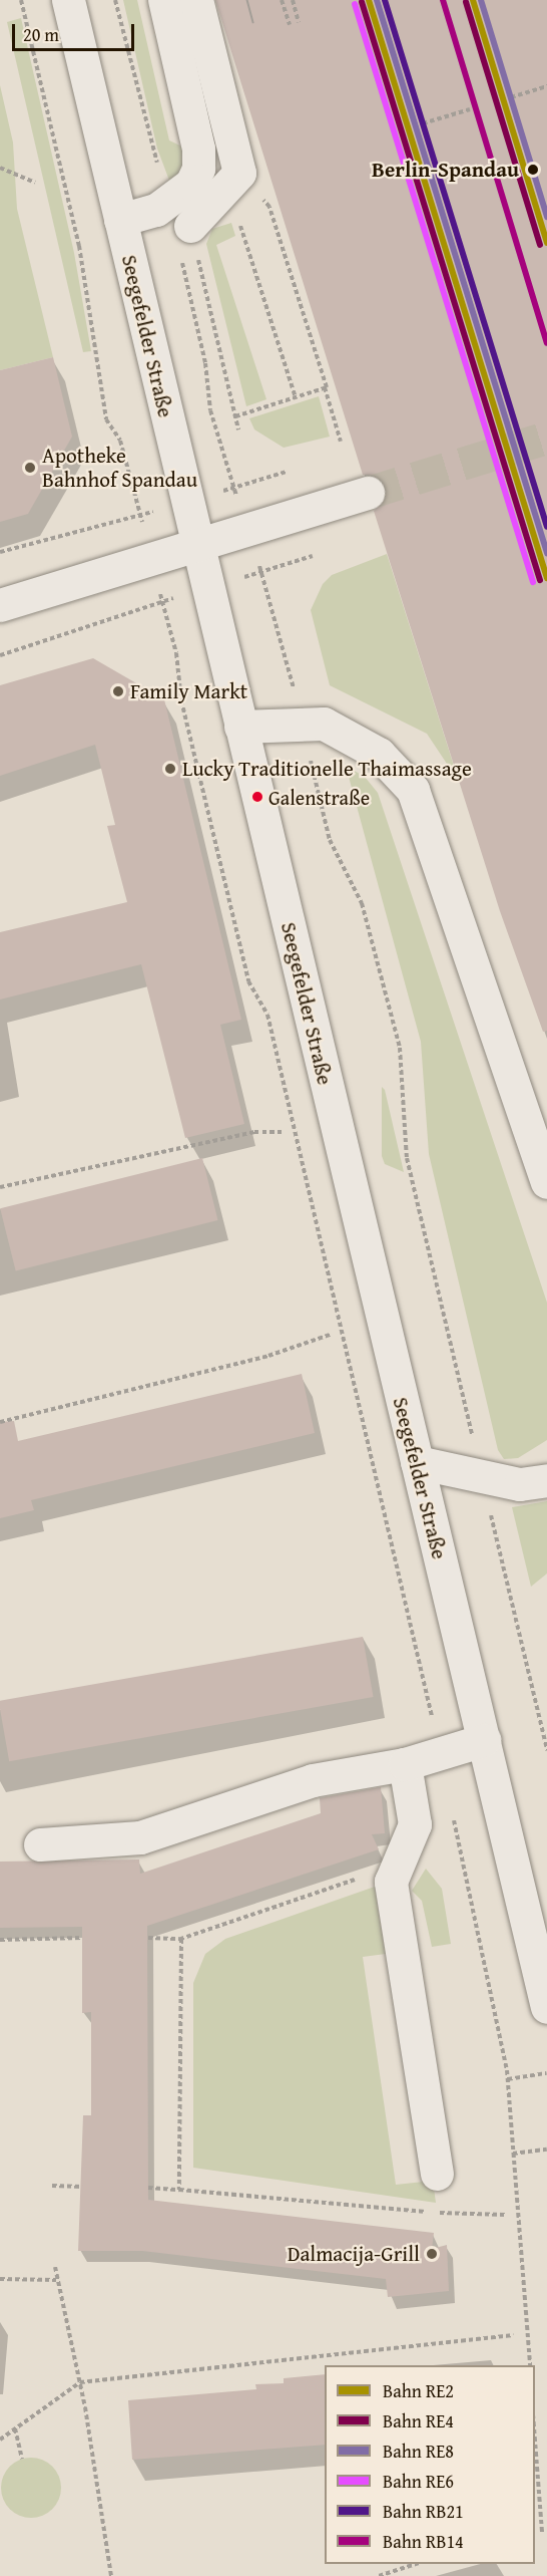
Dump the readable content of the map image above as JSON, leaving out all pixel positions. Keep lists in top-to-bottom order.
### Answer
{
  "streets": {
    "street": ["Seegefelder Straße"]
  },
  "places": [
    "Berlin-Spandau",
    "Apotheke Bahnhof Spandau",
    "Family Markt",
    "Lucky Traditionelle Thaimassage",
    "Galenstraße",
    "Dalmacija-Grill"
  ],
  "lines": [
    "rail line RE2",
    "rail line RE8",
    "rail line RB21",
    "rail line RB14",
    "rail line RE4",
    "rail line RE6"
  ],
  "legend": [
    "Bahn RE2",
    "Bahn RE4",
    "Bahn RE8",
    "Bahn RE6",
    "Bahn RB21",
    "Bahn RB14"
  ],
  "scale_bar": "20 m"
}
